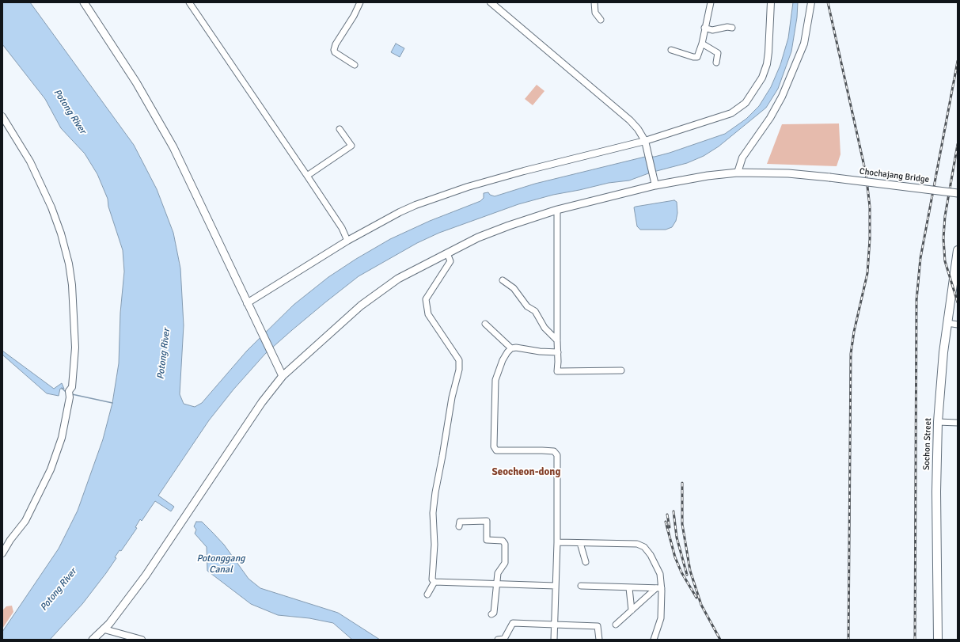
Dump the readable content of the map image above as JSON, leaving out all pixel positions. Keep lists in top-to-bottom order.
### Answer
{
  "streets": {
    "main road": ["Chochajang Bridge", "Sochon Street"]
  },
  "districts": ["Seocheon-dong"],
  "water": ["Potong River", "Potonggang Canal"]
}
